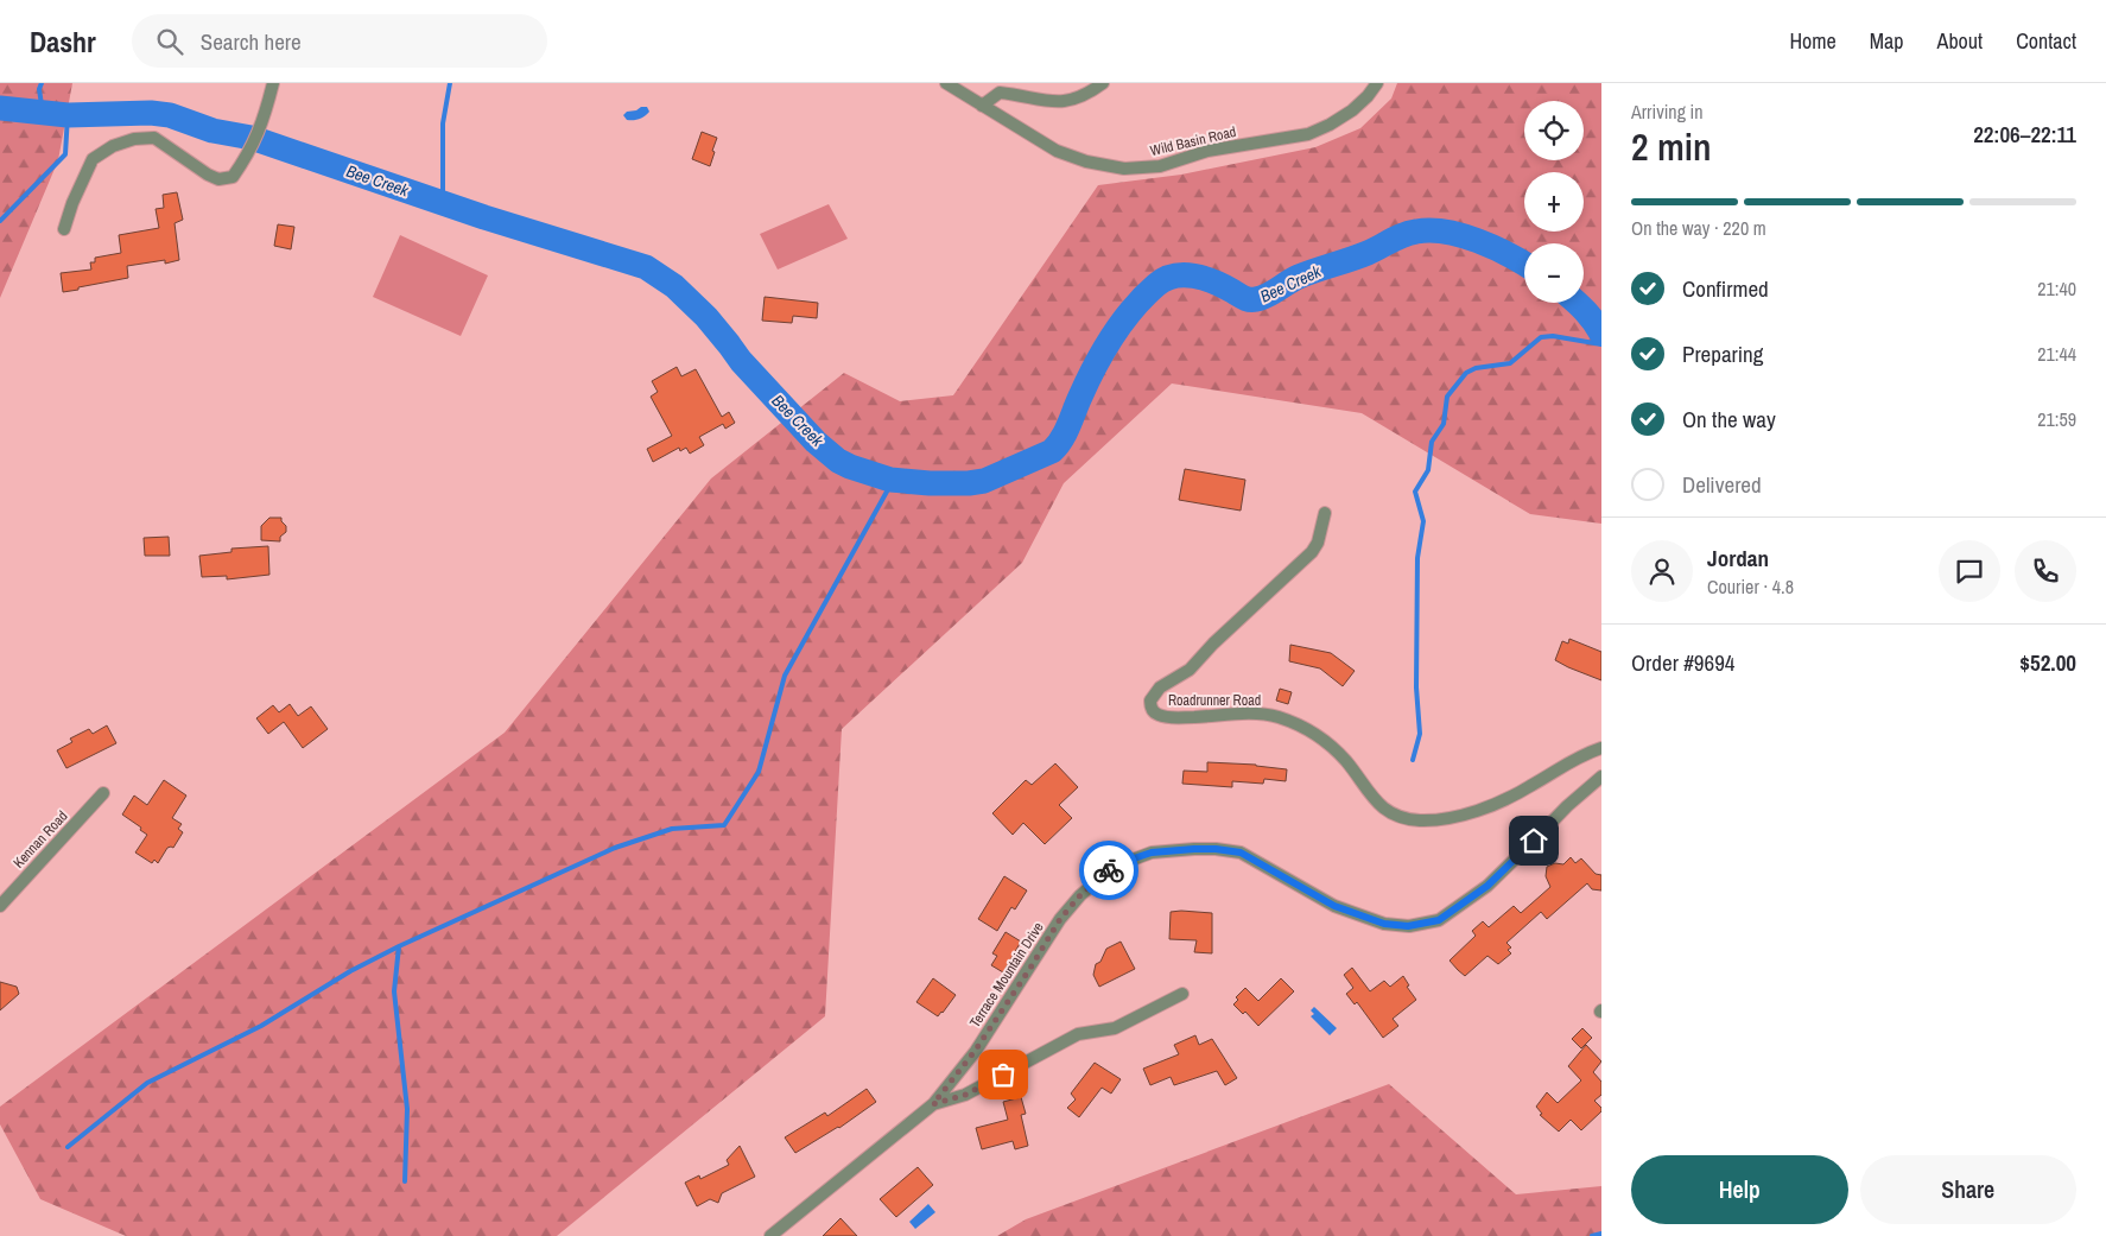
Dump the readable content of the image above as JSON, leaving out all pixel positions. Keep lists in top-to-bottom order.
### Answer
{
  "streets": {
    "street": [
      "Wild Basin Road",
      "Roadrunner Road",
      "Kennan Road",
      "Terrace Mountain Drive"
    ]
  },
  "water": ["Bee Creek"],
  "page": {
    "header": "Dashr",
    "search": "Search here",
    "nav": [
      "Home",
      "Map",
      "About",
      "Contact"
    ],
    "heading": ["2 min", "Arriving in", "22:06–22:11"],
    "panel": [
      "Jordan",
      "Courier · 4.8",
      "Order #9694",
      "$52.00"
    ],
    "map_buttons": ["+", "−"],
    "bar": "On the way · 220 m",
    "list": [
      ["Confirmed", "21:40"],
      ["Preparing", "21:44"],
      ["On the way", "21:59"],
      "Delivered"
    ],
    "buttons": ["Help", "Share"]
  }
}
